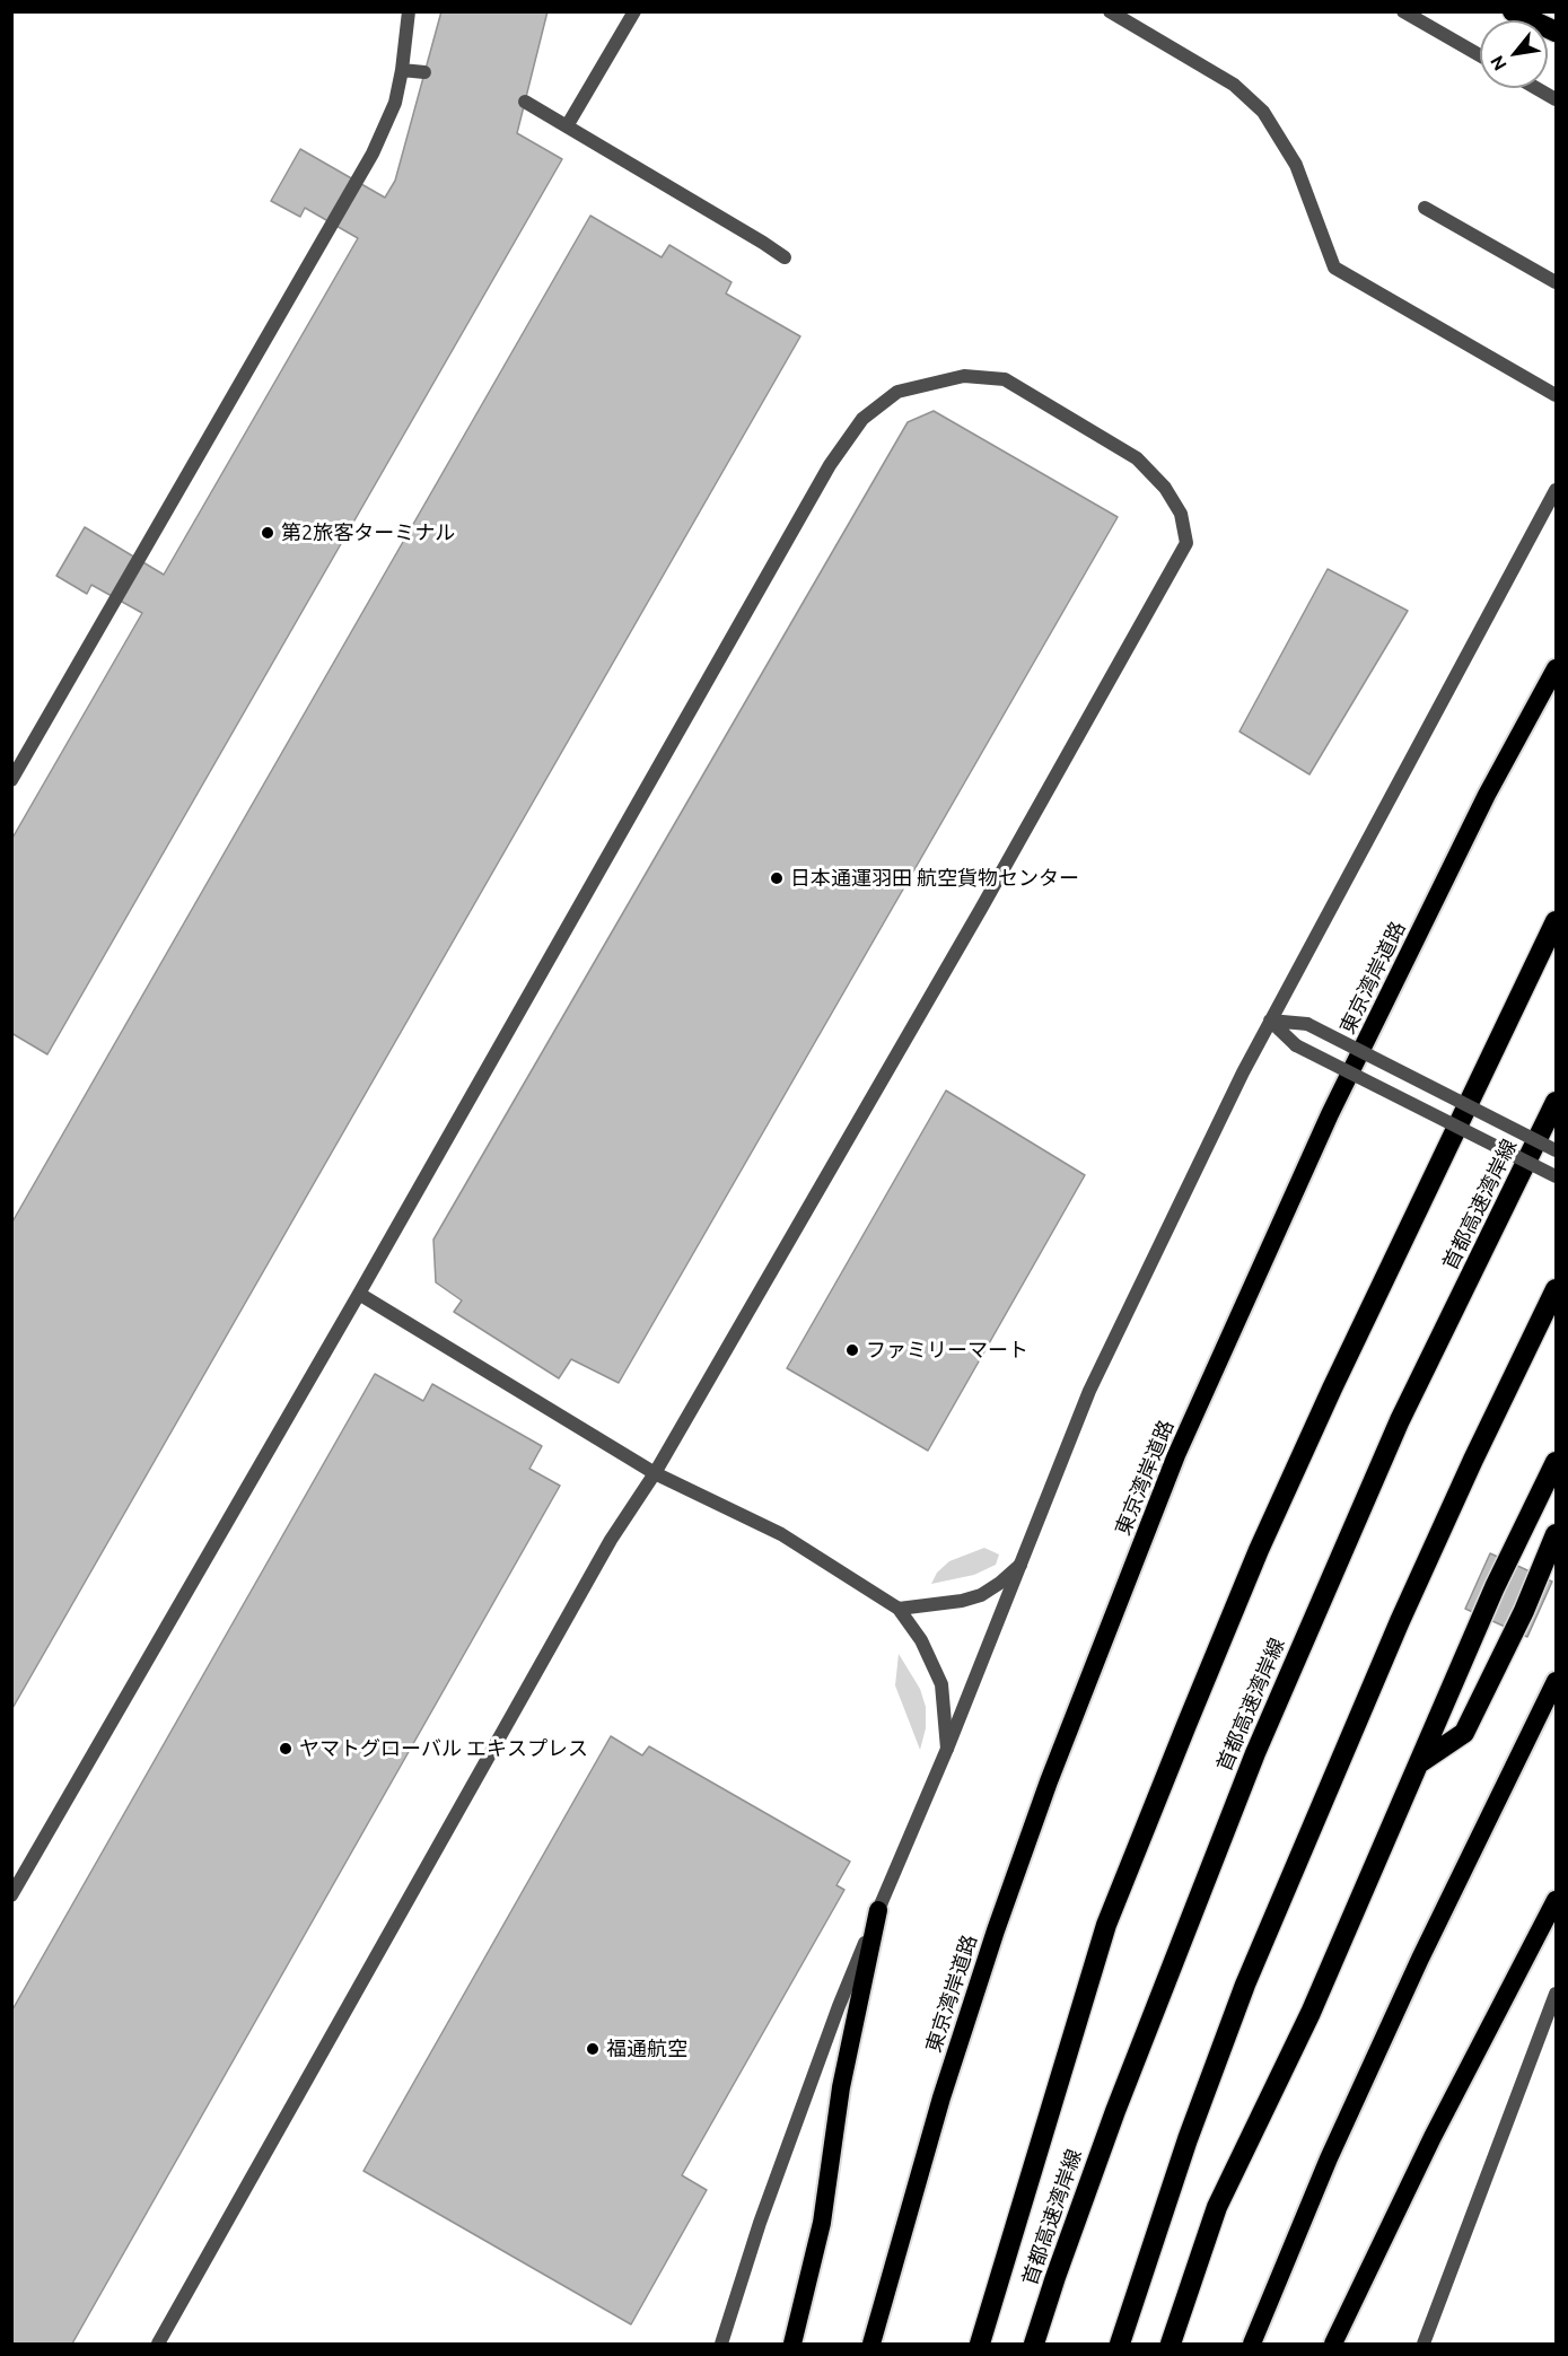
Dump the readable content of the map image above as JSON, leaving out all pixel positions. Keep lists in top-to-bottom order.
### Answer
{
  "streets": {
    "highway": ["東京湾岸道路", "首都高速湾岸線"]
  },
  "places": [
    "第2旅客ターミナル",
    "日本通運羽田 航空貨物センター",
    "ファミリーマート",
    "ヤマトグローバル エキスプレス",
    "福通航空"
  ],
  "north": "bottom left"
}
